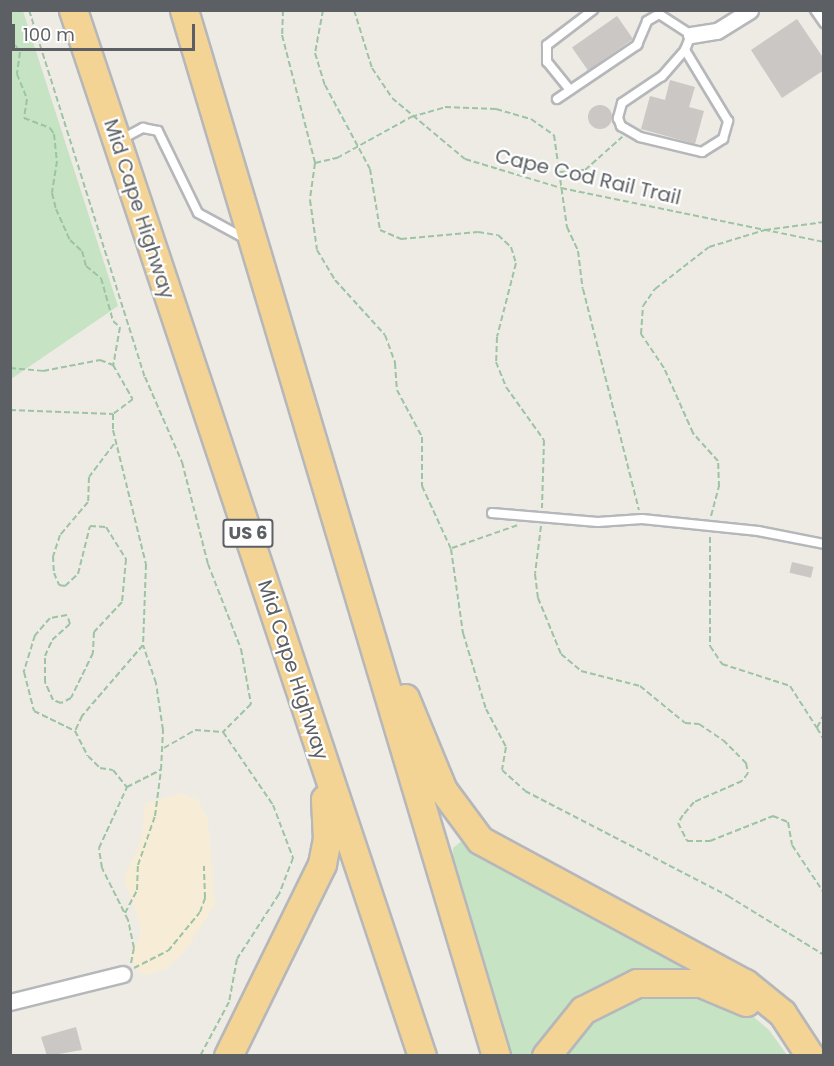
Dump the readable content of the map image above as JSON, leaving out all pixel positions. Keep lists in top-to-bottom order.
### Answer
{
  "streets": {
    "highway": ["Mid Cape Highway", "US 6"],
    "path": ["Cape Cod Rail Trail"]
  },
  "scale_bar": "100 m"
}
